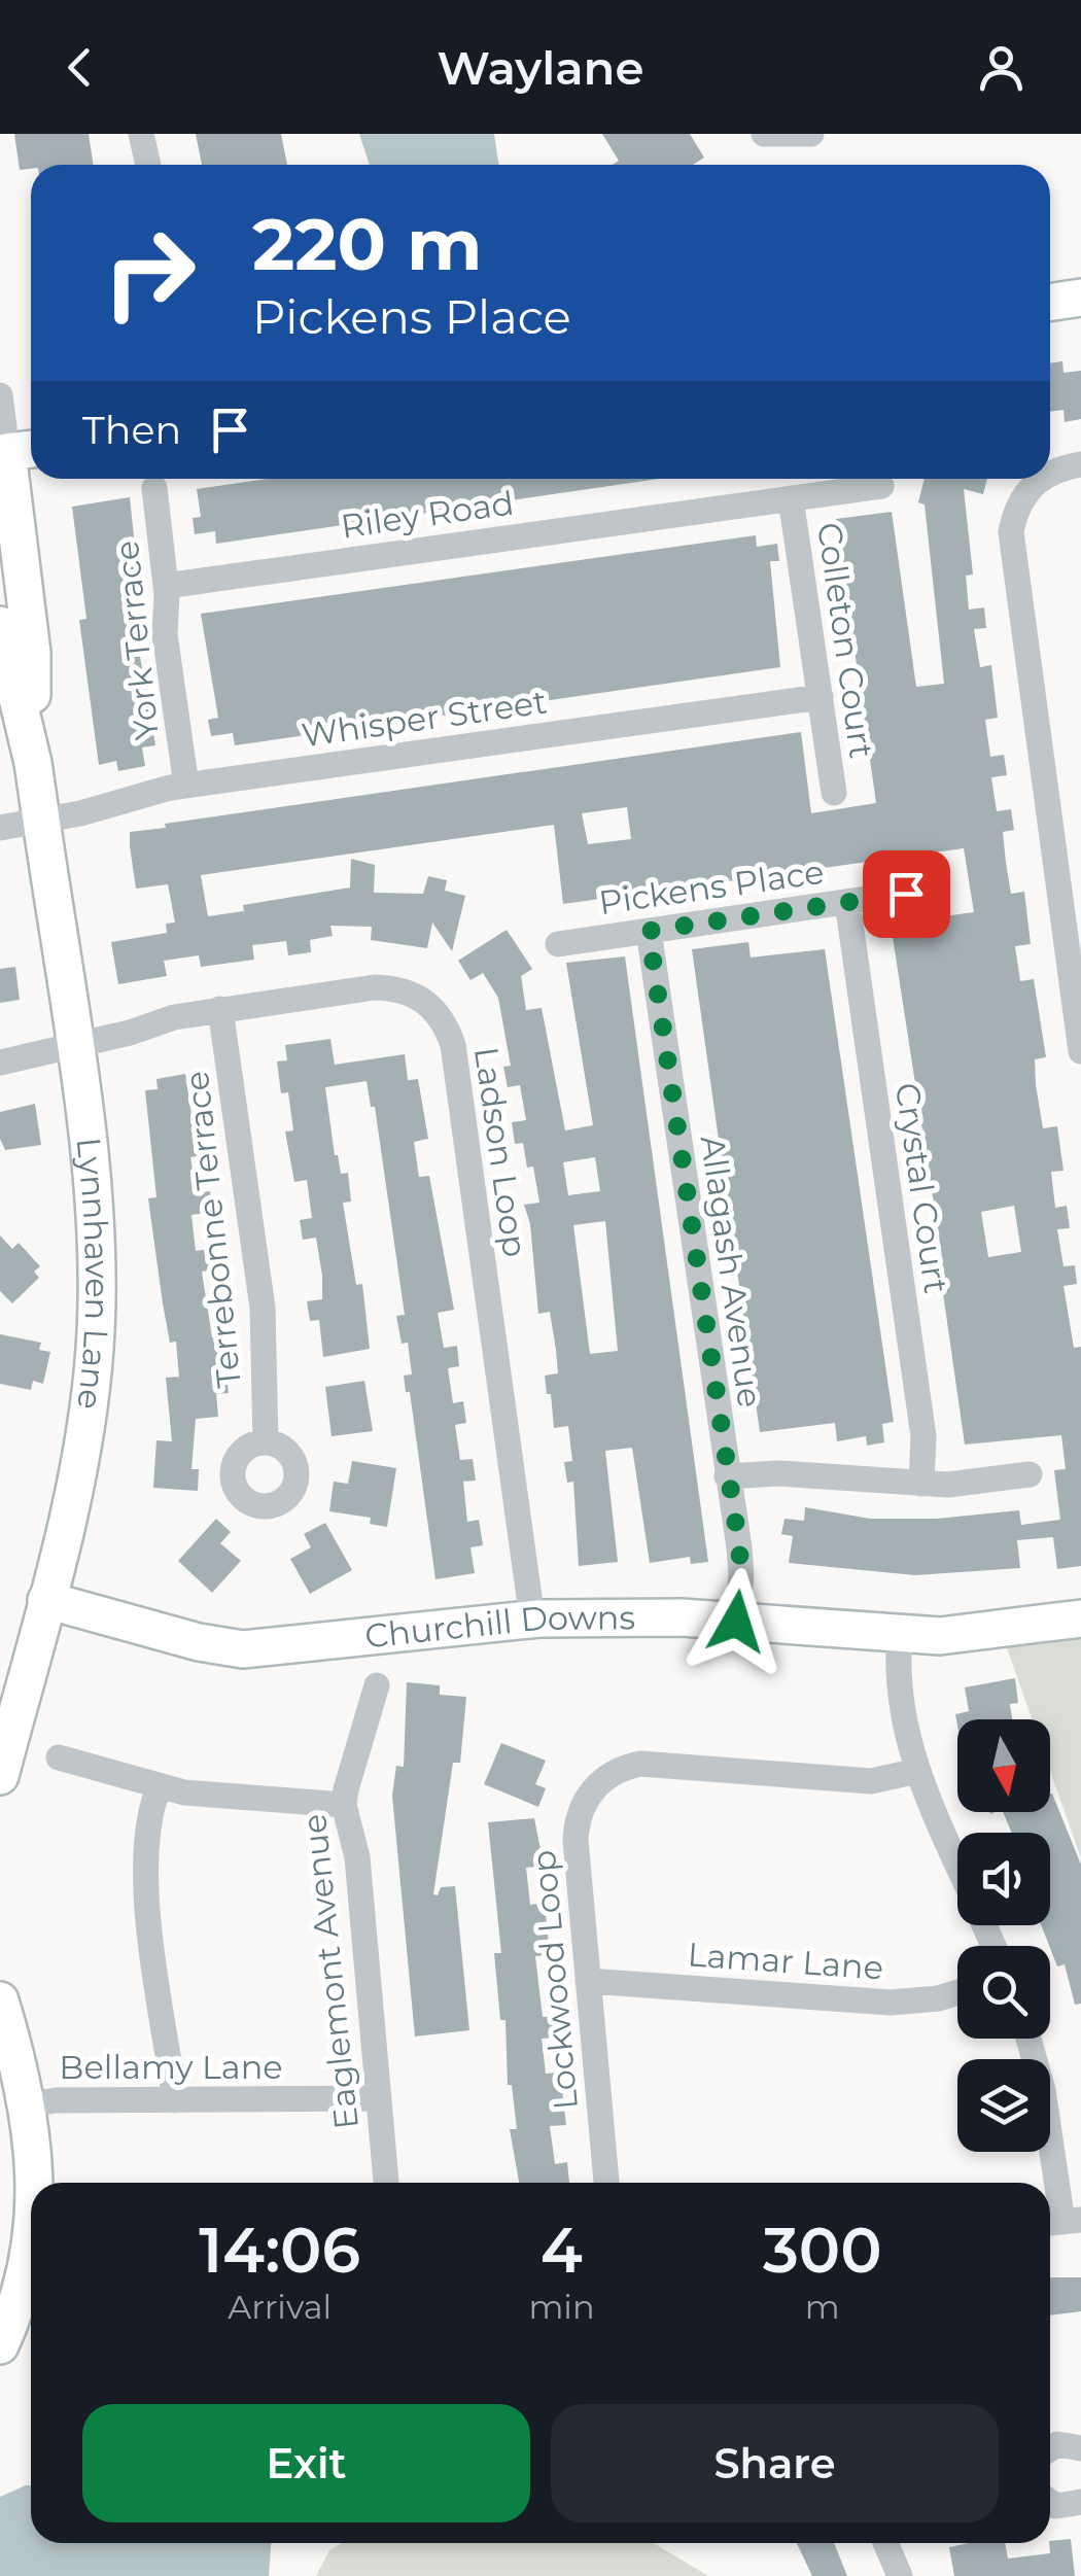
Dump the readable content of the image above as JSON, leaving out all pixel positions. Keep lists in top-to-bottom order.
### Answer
{
  "streets": {
    "street": [
      "Riley Road",
      "York Terrace",
      "Colleton Court",
      "Whisper Street",
      "Pickens Place",
      "Ladson Loop",
      "Crystal Court",
      "Terrebonne Terrace",
      "Allagash Avenue",
      "Lynnhaven Lane",
      "Churchill Downs",
      "Lamar Lane",
      "Eaglemont Avenue",
      "Lockwood Loop",
      "Bellamy Lane"
    ]
  },
  "crossings": [
    ["Riley Road", "York Terrace"],
    ["Riley Road", "Colleton Court"],
    ["York Terrace", "Whisper Street"],
    ["Colleton Court", "Whisper Street"],
    ["Whisper Street", "Lynnhaven Lane"],
    ["Pickens Place", "Crystal Court"],
    ["Pickens Place", "Allagash Avenue"],
    ["Ladson Loop", "Terrebonne Terrace"],
    ["Ladson Loop", "Lynnhaven Lane"],
    ["Ladson Loop", "Churchill Downs"],
    ["Allagash Avenue", "Churchill Downs"],
    ["Lynnhaven Lane", "Churchill Downs"],
    ["Lamar Lane", "Lockwood Loop"],
    ["Eaglemont Avenue", "Bellamy Lane"]
  ],
  "north": "bottom",
  "page": {
    "header": "Waylane",
    "turn": ["220 m", "Pickens Place"],
    "then": "Then",
    "eta": [
      "14:06",
      "Arrival",
      "4",
      "min",
      "300",
      "m"
    ],
    "buttons": ["Exit", "Share"]
  }
}
